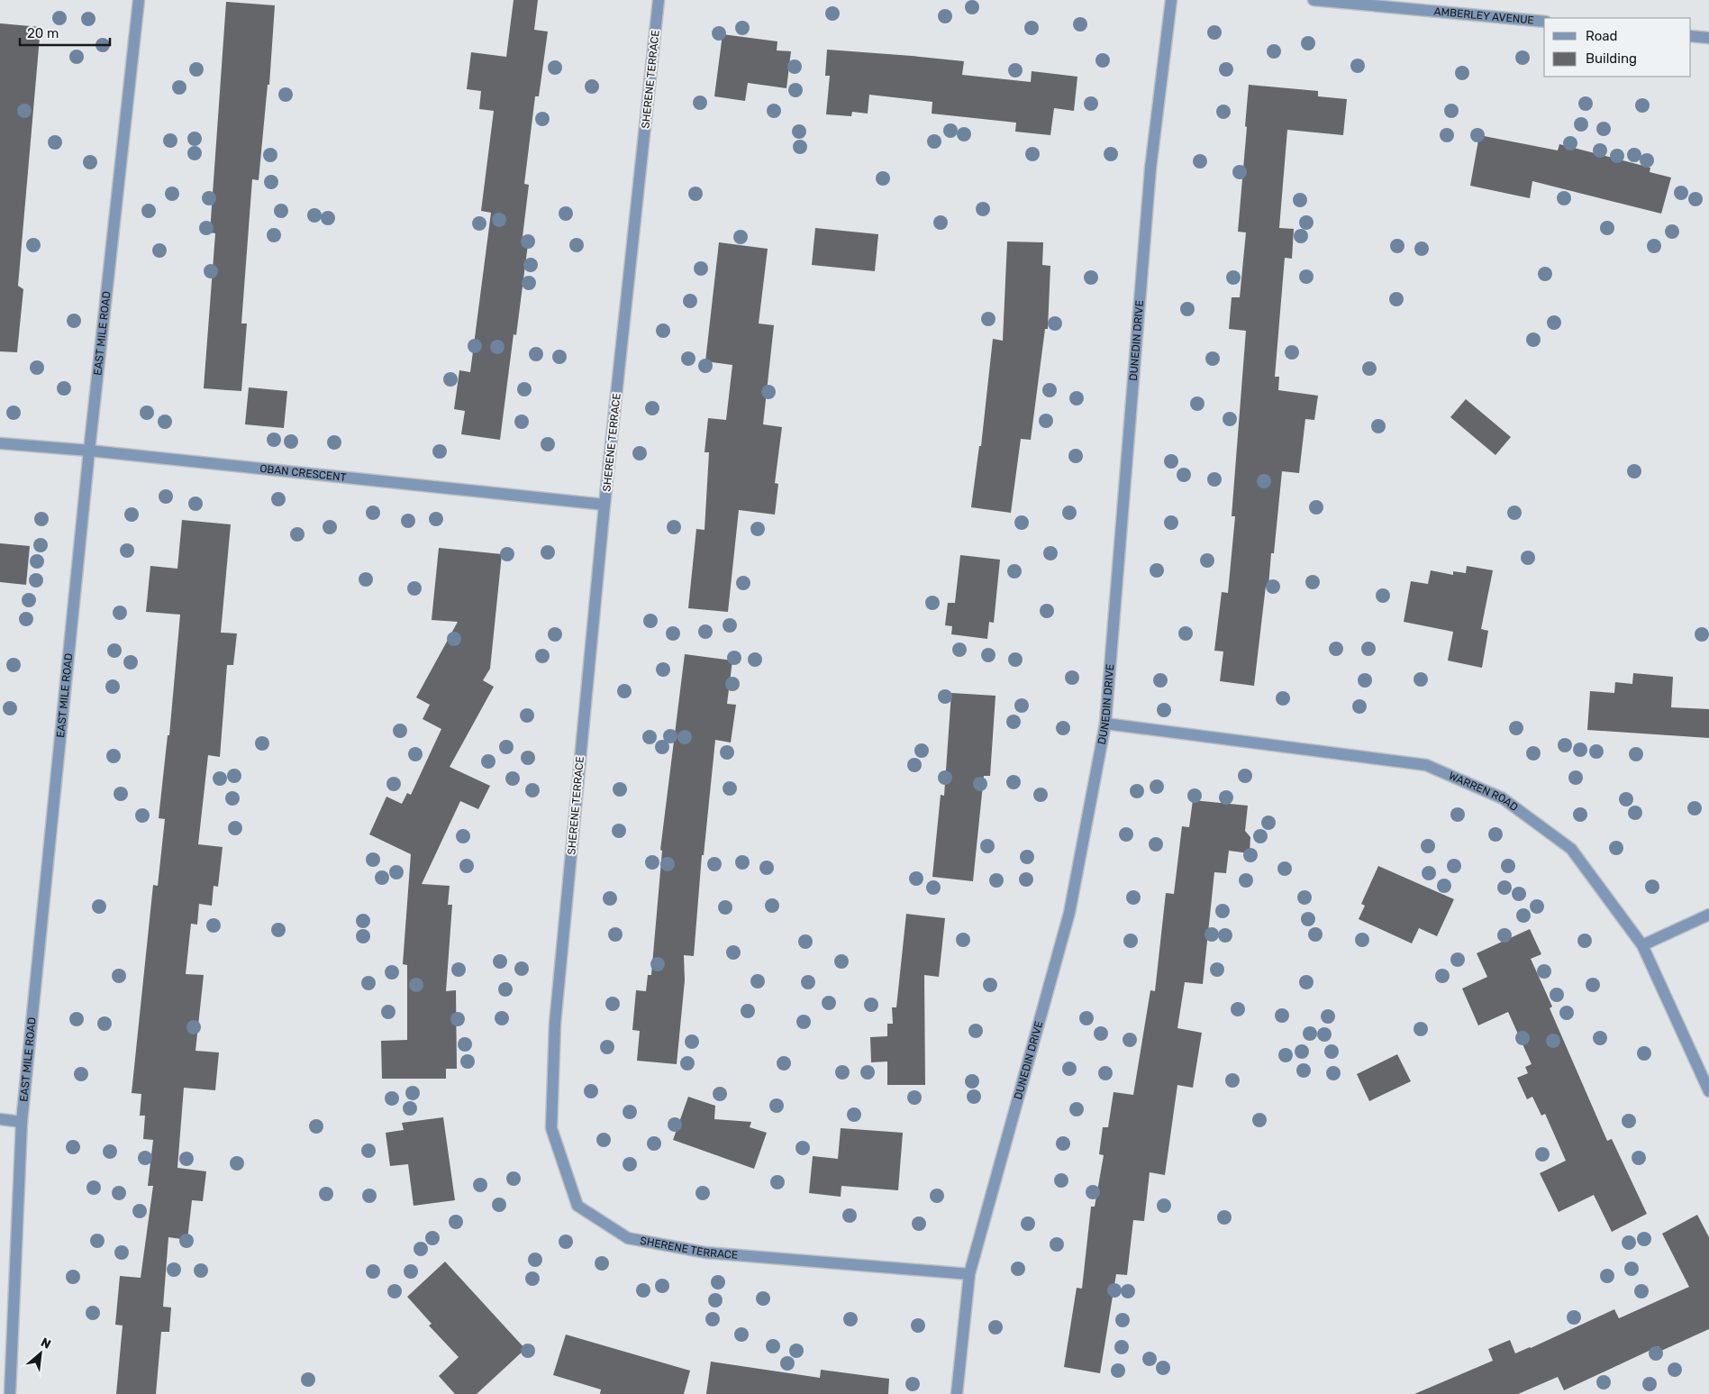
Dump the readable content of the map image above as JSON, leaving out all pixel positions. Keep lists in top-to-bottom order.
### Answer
{
  "streets": {
    "street": [
      "AMBERLEY AVENUE",
      "SHERENE TERRACE",
      "EAST MILE ROAD",
      "DUNEDIN DRIVE",
      "OBAN CRESCENT",
      "WARREN ROAD"
    ]
  },
  "crossings": [
    ["SHERENE TERRACE", "DUNEDIN DRIVE"],
    ["SHERENE TERRACE", "OBAN CRESCENT"],
    ["EAST MILE ROAD", "OBAN CRESCENT"],
    ["DUNEDIN DRIVE", "WARREN ROAD"]
  ],
  "legend": ["Road", "Building"],
  "scale_bar": "20 m",
  "north": "top right"
}
